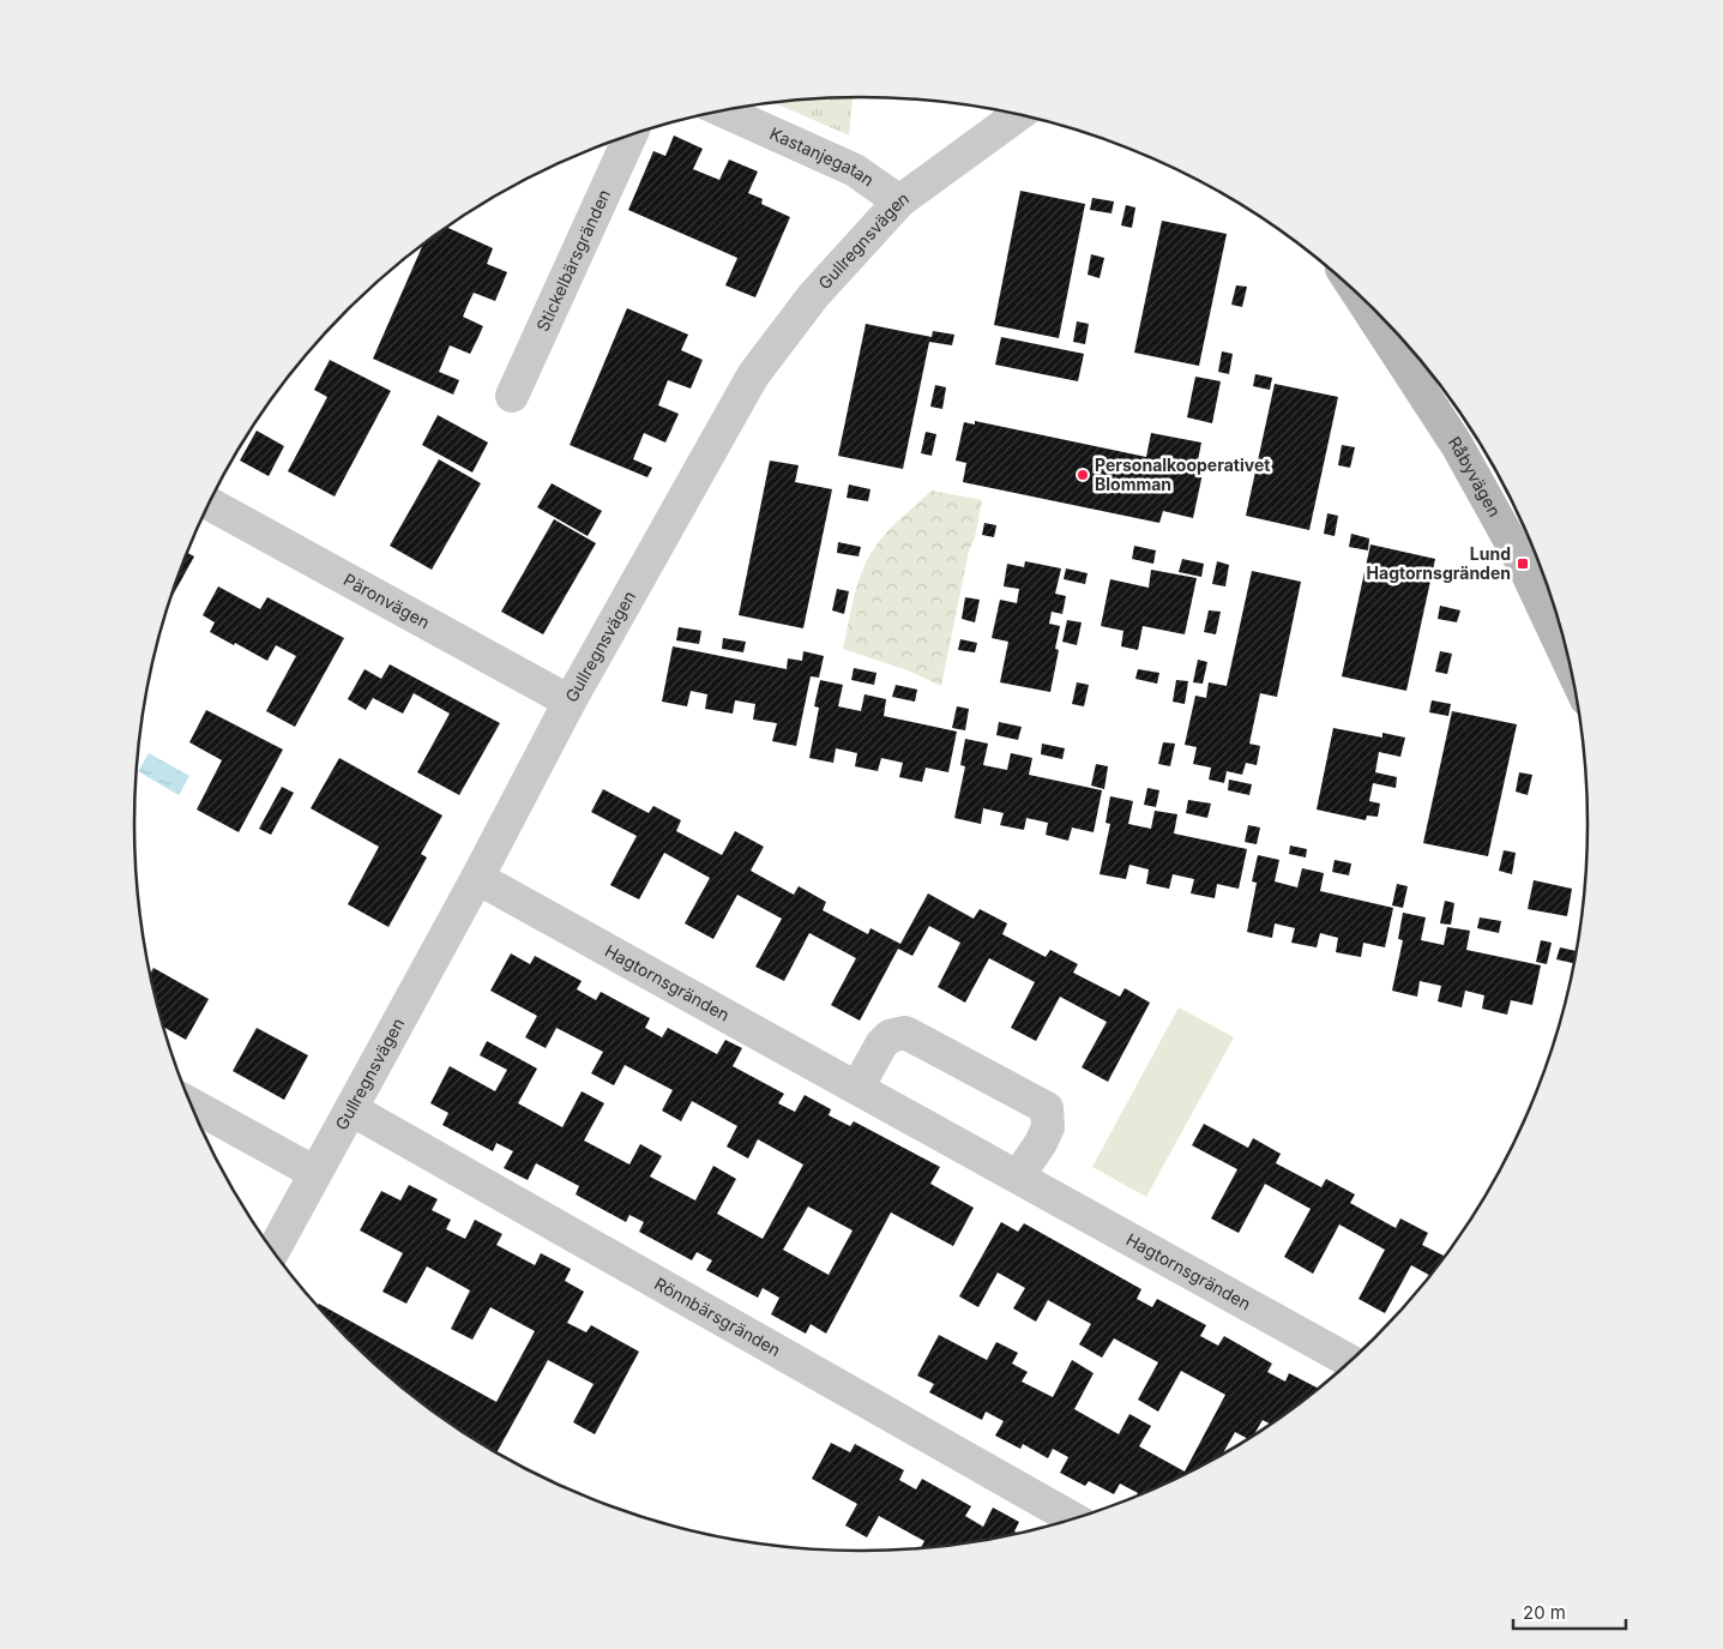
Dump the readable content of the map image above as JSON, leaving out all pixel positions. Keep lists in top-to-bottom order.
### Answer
{
  "streets": {
    "street": [
      "Kastanjegatan",
      "Gullregnsvägen",
      "Stickelbärsgränden",
      "Råbyvägen",
      "Päronvägen",
      "Hagtornsgränden",
      "Rönnbärsgränden"
    ]
  },
  "crossings": [
    ["Kastanjegatan", "Gullregnsvägen"],
    ["Gullregnsvägen", "Päronvägen"],
    ["Gullregnsvägen", "Hagtornsgränden"],
    ["Gullregnsvägen", "Rönnbärsgränden"]
  ],
  "places": {
    "other": ["Personalkooperativet Blomman"],
    "transit": ["Lund Hagtornsgränden"]
  },
  "scale_bar": "20 m"
}
